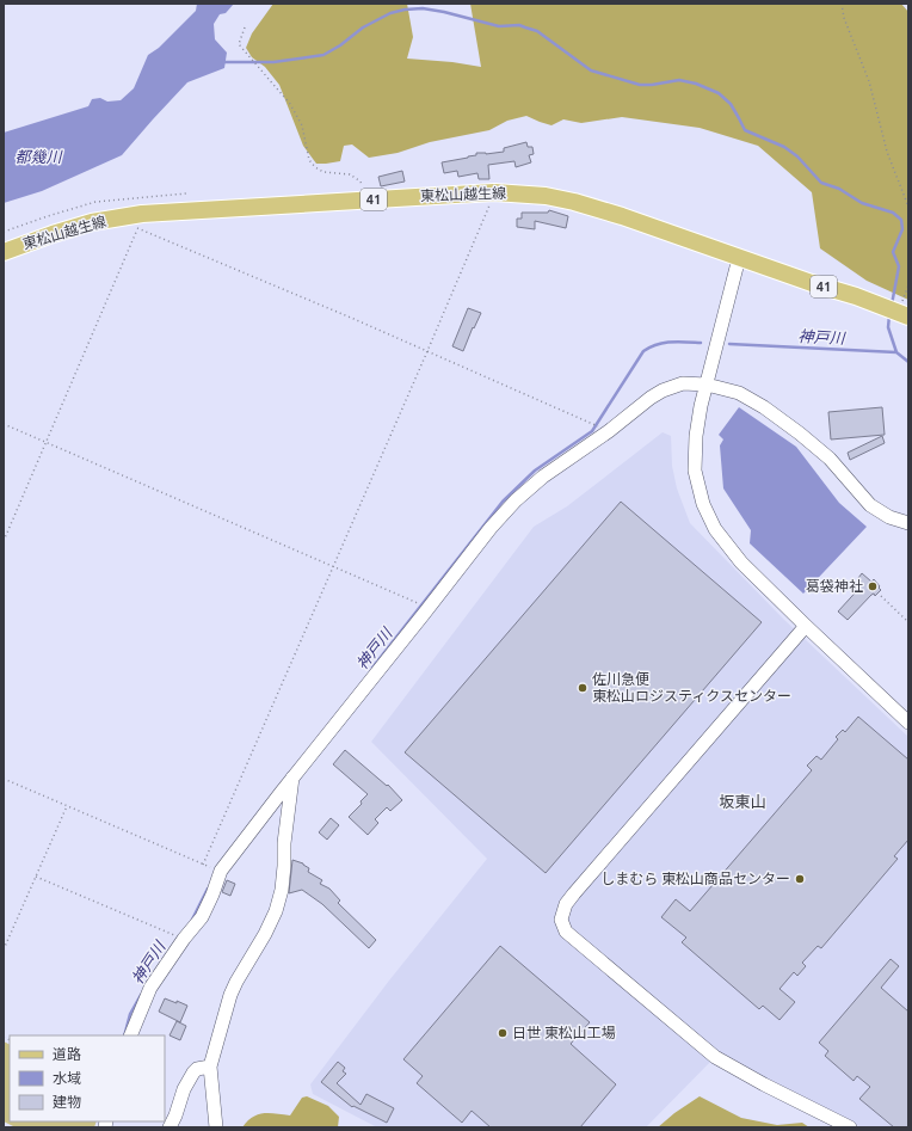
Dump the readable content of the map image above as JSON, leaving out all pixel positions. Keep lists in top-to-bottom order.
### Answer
{
  "streets": {
    "main road": ["東松山越生線", "41"]
  },
  "districts": ["坂東山"],
  "water": ["都幾川", "神戸川"],
  "places": [
    "葛袋神社",
    "佐川急便 東松山ロジスティクスセンター",
    "しまむら 東松山商品センター",
    "日世 東松山工場"
  ],
  "legend": ["道路", "水域", "建物"]
}
